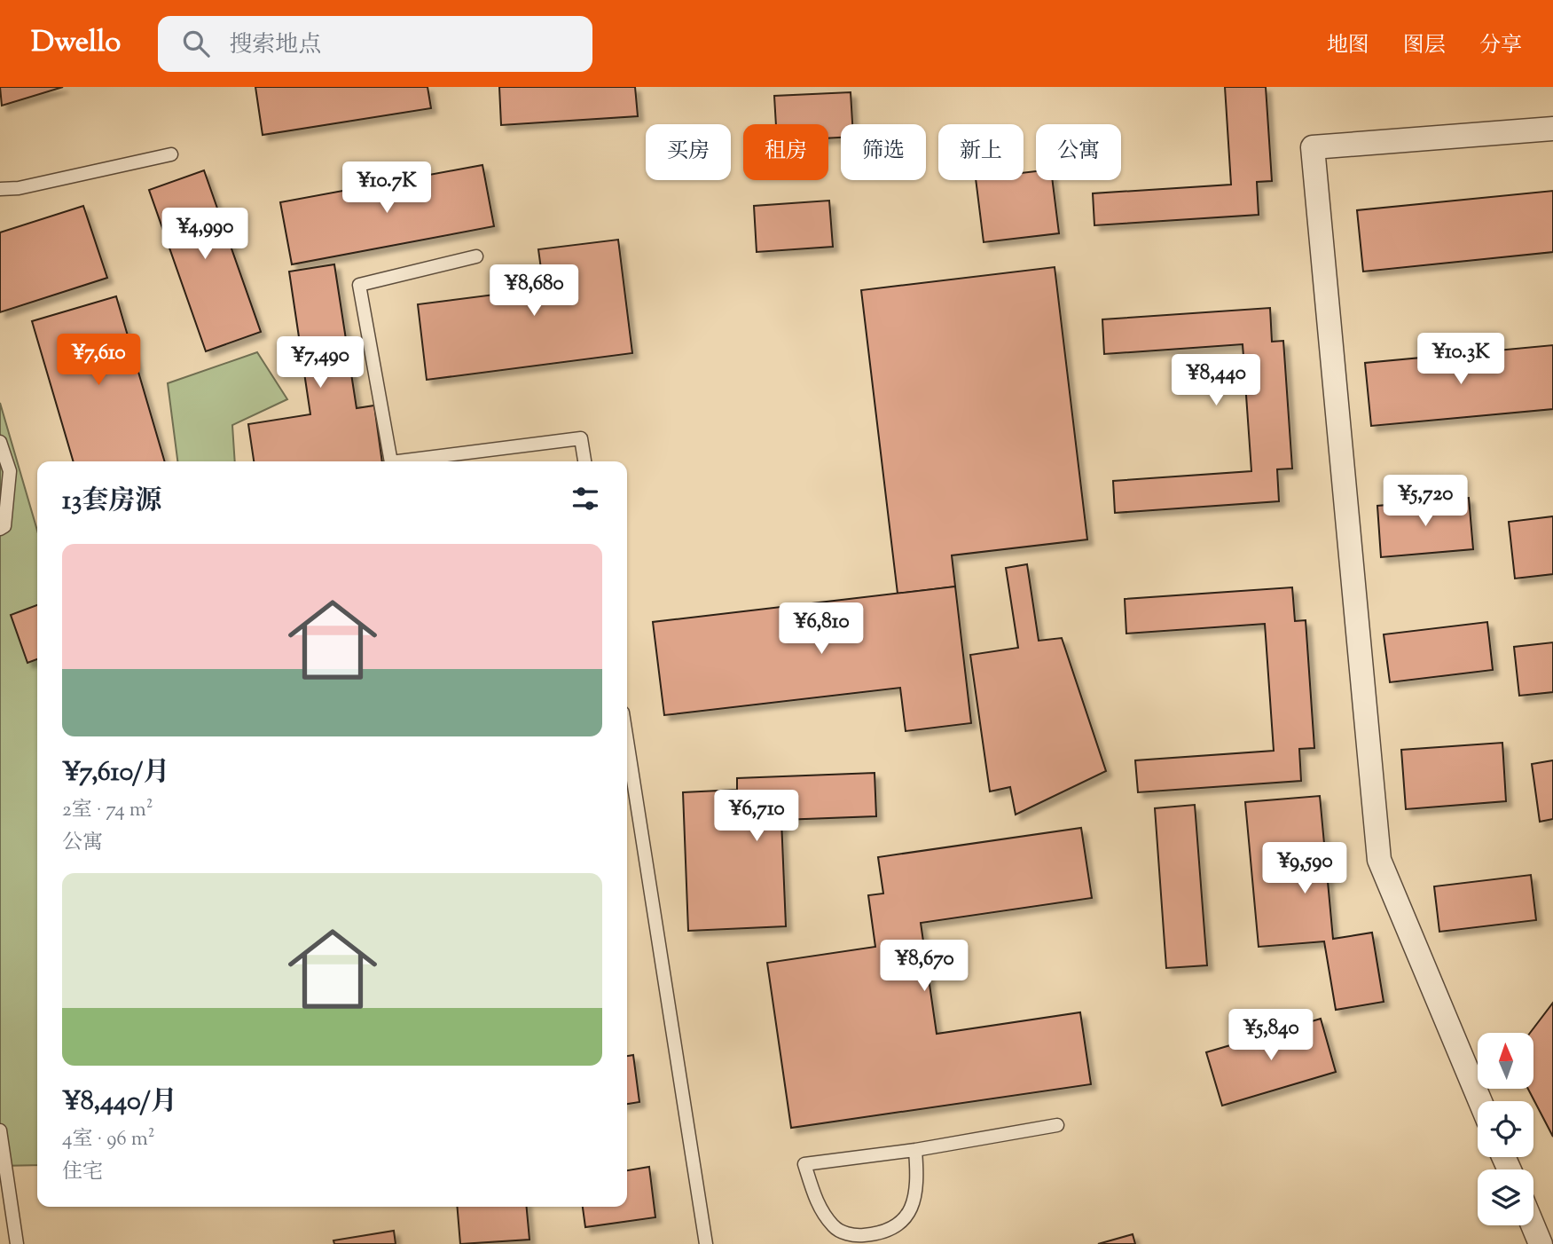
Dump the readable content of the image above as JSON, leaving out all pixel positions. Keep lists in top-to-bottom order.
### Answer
{
  "north": "top",
  "page": {
    "header": "Dwello",
    "search": "搜索地点",
    "nav": ["地图", "图层", "分享"],
    "chip": [
      "买房",
      "租房",
      "筛选",
      "新上",
      "公寓"
    ],
    "price": [
      "¥10.7K",
      "¥4,990",
      "¥8,680",
      "¥10.3K",
      "¥7,610",
      "¥7,490",
      "¥8,440",
      "¥5,720",
      "¥6,810",
      "¥6,710",
      "¥9,590",
      "¥8,670",
      "¥5,840"
    ],
    "heading": "13套房源",
    "list": [
      {
        "name": "¥7,610/月",
        "note": "2室 · 74 m² · 公寓"
      },
      {
        "name": "¥8,440/月",
        "note": "4室 · 96 m² · 住宅"
      }
    ]
  }
}
